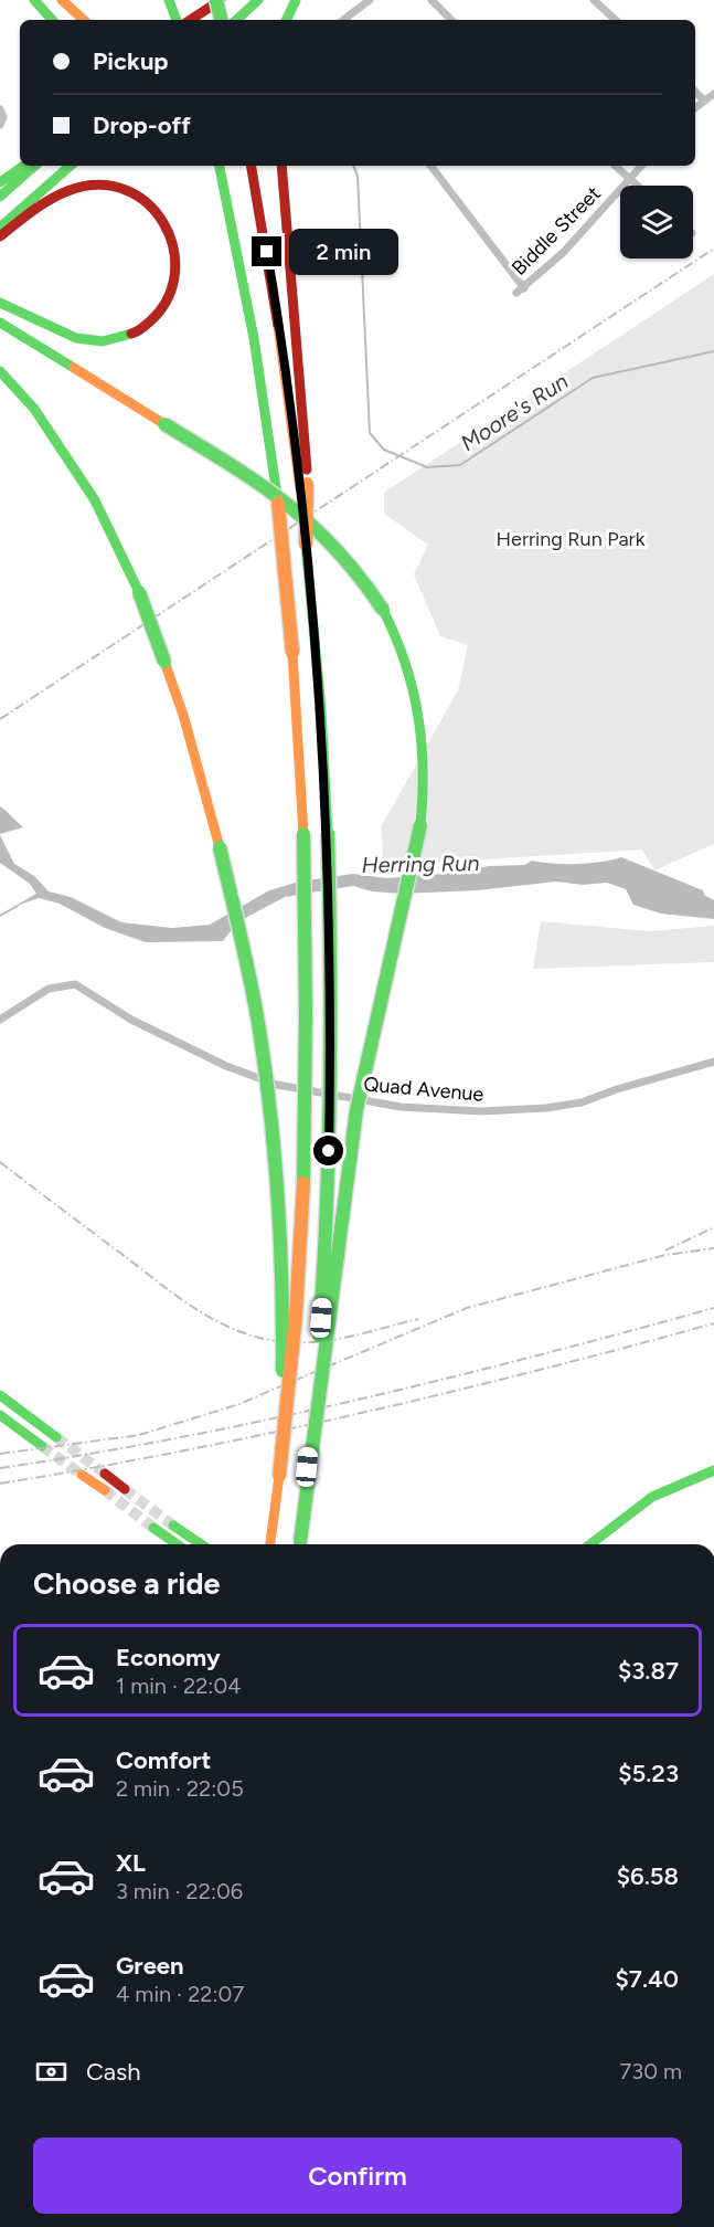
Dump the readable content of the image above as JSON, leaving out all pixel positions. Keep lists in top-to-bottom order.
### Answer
{
  "streets": {
    "street": ["Biddle Street", "Quad Avenue"]
  },
  "water": ["Moore's Run", "Herring Run"],
  "parks": ["Herring Run Park"],
  "page": {
    "banner": ["Pickup", "Drop-off"],
    "bubble": "2 min",
    "heading": "Choose a ride",
    "list": [
      {
        "name": "Economy",
        "note": "1 min · 22:04",
        "value": "$3.87"
      },
      {
        "name": "Comfort",
        "note": "2 min · 22:05",
        "value": "$5.23"
      },
      {
        "name": "XL",
        "note": "3 min · 22:06",
        "value": "$6.58"
      },
      {
        "name": "Green",
        "note": "4 min · 22:07",
        "value": "$7.40"
      }
    ],
    "pay": ["Cash", "730 m"],
    "buttons": "Confirm"
  }
}
